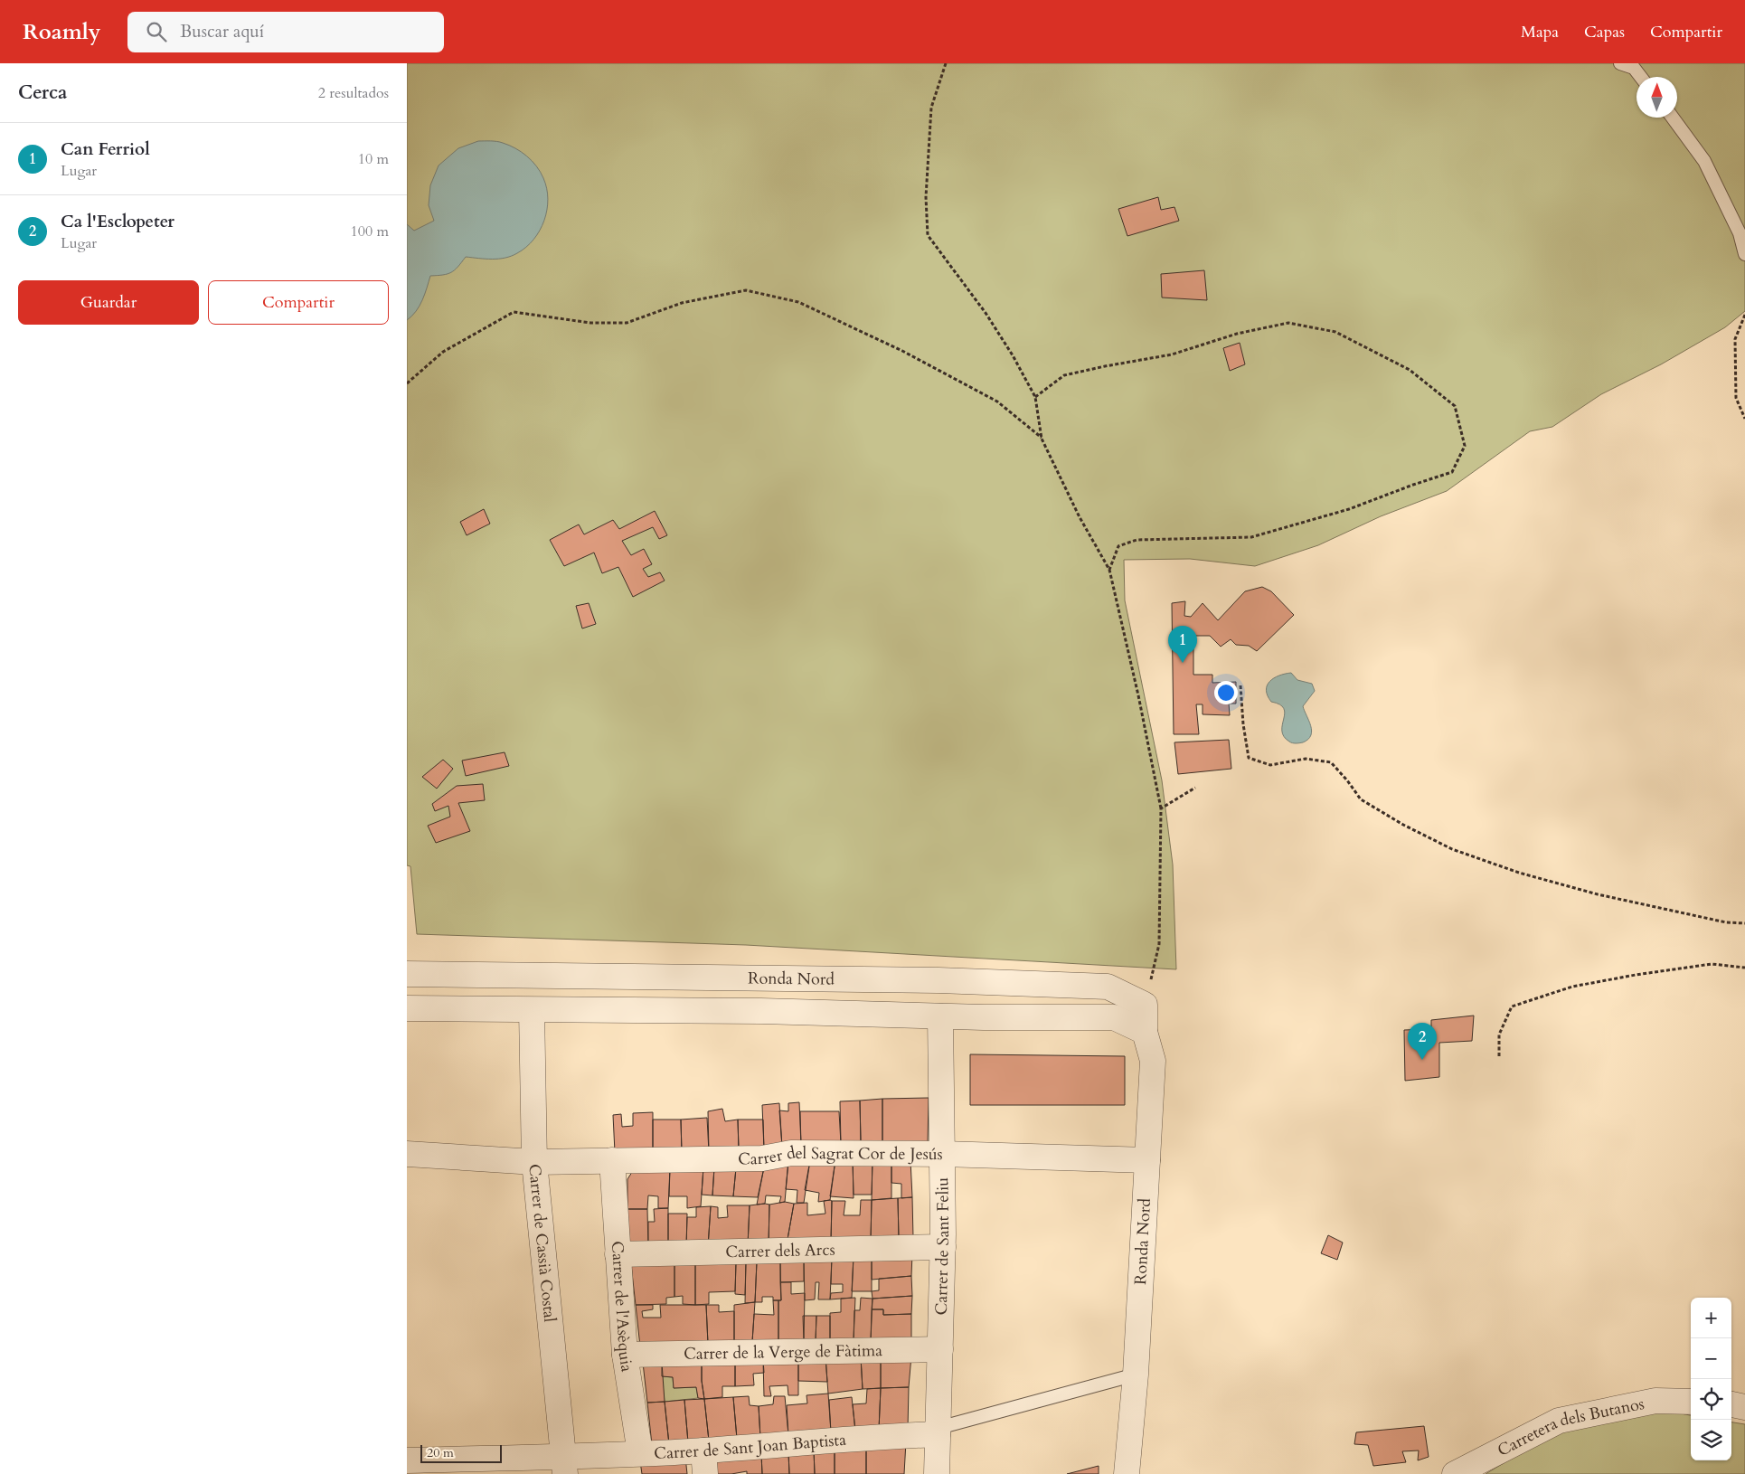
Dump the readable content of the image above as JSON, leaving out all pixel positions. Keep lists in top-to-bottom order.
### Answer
{
  "streets": {
    "street": [
      "Ronda Nord",
      "Carrer del Sagrat Cor de Jesús",
      "Carrer de Cassià Costal",
      "Carrer de Sant Feliu",
      "Carrer dels Arcs",
      "Carrer de l'Asèquia",
      "Carrer de la Verge de Fàtima",
      "Carretera dels Butanos",
      "Carrer de Sant Joan Baptista"
    ]
  },
  "crossings": [
    ["Ronda Nord", "Carrer del Sagrat Cor de Jesús"],
    ["Ronda Nord", "Carrer de Cassià Costal"],
    ["Ronda Nord", "Carrer de Sant Feliu"],
    ["Carrer del Sagrat Cor de Jesús", "Carrer de Cassià Costal"],
    ["Carrer del Sagrat Cor de Jesús", "Carrer de Sant Feliu"],
    ["Carrer del Sagrat Cor de Jesús", "Carrer de l'Asèquia"],
    ["Carrer de Cassià Costal", "Carrer de Sant Joan Baptista"],
    ["Carrer de Sant Feliu", "Carrer dels Arcs"],
    ["Carrer de Sant Feliu", "Carrer de la Verge de Fàtima"],
    ["Carrer de Sant Feliu", "Carrer de Sant Joan Baptista"],
    ["Carrer dels Arcs", "Carrer de l'Asèquia"],
    ["Carrer de l'Asèquia", "Carrer de la Verge de Fàtima"],
    ["Carrer de l'Asèquia", "Carrer de Sant Joan Baptista"]
  ],
  "scale_bar": "20 m",
  "north": "top",
  "page": {
    "header": "Roamly",
    "search": "Buscar aquí",
    "nav": ["Mapa", "Capas", "Compartir"],
    "heading": ["Cerca", "2 resultados"],
    "list": [
      {
        "mark": "1",
        "name": "Can Ferriol",
        "note": "Lugar",
        "value": "10 m"
      },
      {
        "mark": "2",
        "name": "Ca l'Esclopeter",
        "note": "Lugar",
        "value": "100 m"
      }
    ],
    "buttons": ["Guardar", "Compartir"],
    "pins": ["1", "2"],
    "map_buttons": ["+", "−"],
    "scale": "20 m"
  }
}
